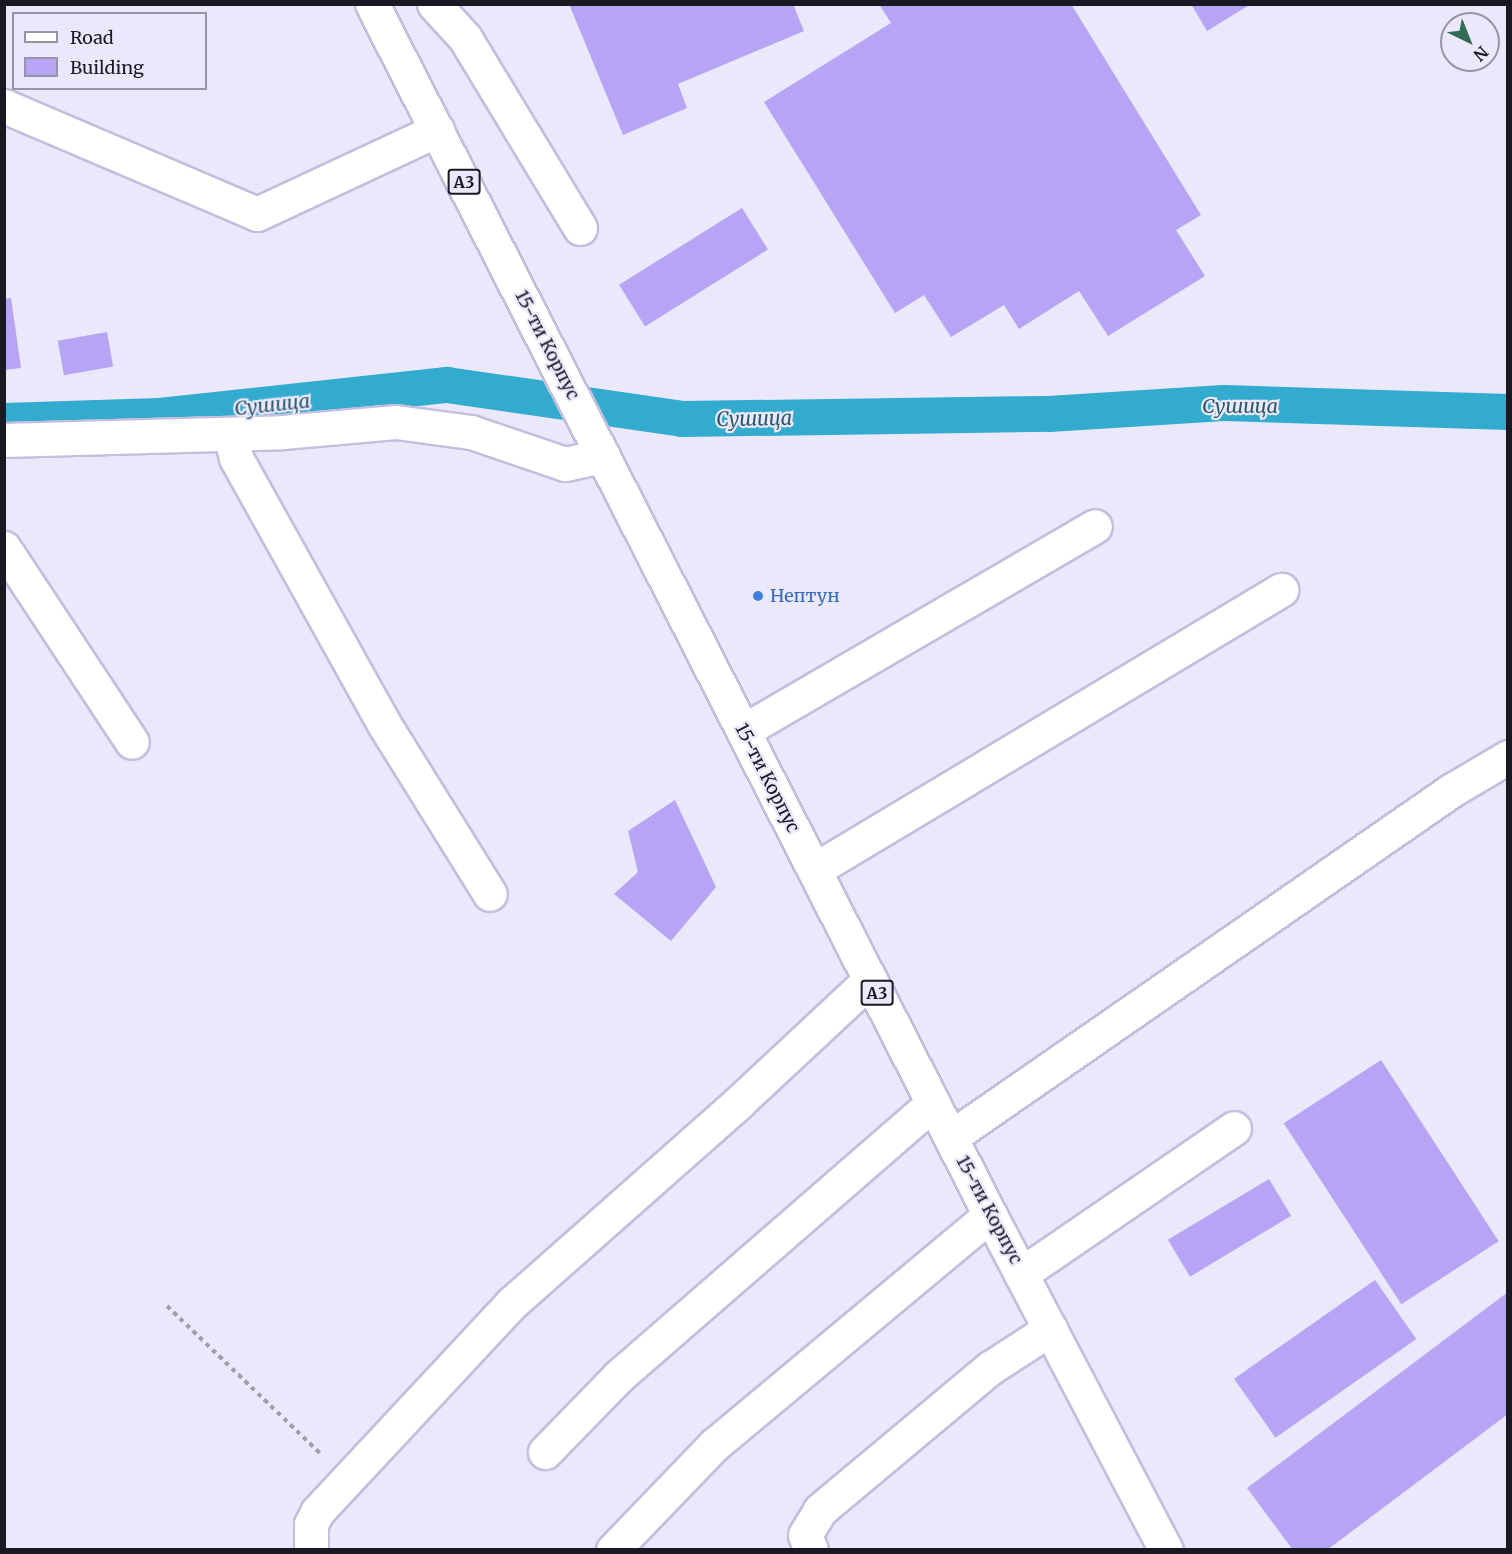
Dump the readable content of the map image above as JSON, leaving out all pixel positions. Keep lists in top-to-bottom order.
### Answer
{
  "streets": {
    "main road": ["A3", "15-ти Корпус"]
  },
  "water": ["Сушица"],
  "places": ["Нептун"],
  "legend": ["Road", "Building"],
  "north": "bottom right"
}
